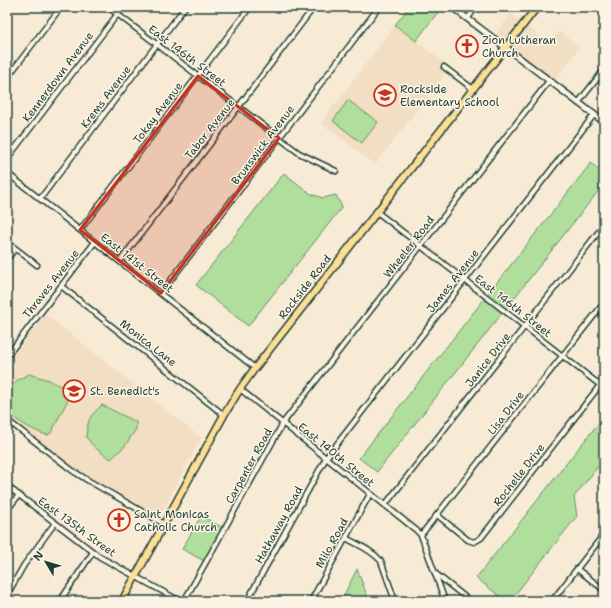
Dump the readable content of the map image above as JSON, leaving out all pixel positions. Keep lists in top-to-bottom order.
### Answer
{
  "streets": {
    "main road": ["Rockside Road"],
    "street": [
      "East 146th Street",
      "Kennerdown Avenue",
      "Krems Avenue",
      "Tokay Avenue",
      "Tabor Avenue",
      "Brunswick Avenue",
      "Wheeler Road",
      "East 141st Street",
      "James Avenue",
      "Thraves Avenue",
      "Monica Lane",
      "Janice Drive",
      "Lisa Drive",
      "East 140th Street",
      "Carpenter Road",
      "Rochelle Drive",
      "Hathaway Road",
      "East 135th Street",
      "Milo Road"
    ]
  },
  "crossings": [
    ["East 146th Street", "Kennerdown Avenue"],
    ["East 146th Street", "Krems Avenue"],
    ["East 146th Street", "Tokay Avenue"],
    ["East 146th Street", "Tabor Avenue"],
    ["East 146th Street", "Brunswick Avenue"],
    ["East 146th Street", "Wheeler Road"],
    ["East 146th Street", "James Avenue"],
    ["East 146th Street", "Rockside Road"],
    ["East 146th Street", "Janice Drive"],
    ["East 146th Street", "Lisa Drive"],
    ["East 146th Street", "Rochelle Drive"],
    ["Krems Avenue", "East 141st Street"],
    ["Tokay Avenue", "East 141st Street"],
    ["Tabor Avenue", "East 141st Street"],
    ["Brunswick Avenue", "East 141st Street"],
    ["Wheeler Road", "East 140th Street"],
    ["Wheeler Road", "Carpenter Road"],
    ["East 141st Street", "Thraves Avenue"],
    ["East 141st Street", "Rockside Road"],
    ["James Avenue", "East 140th Street"],
    ["James Avenue", "Hathaway Road"],
    ["Thraves Avenue", "Monica Lane"],
    ["Rockside Road", "Monica Lane"],
    ["Rockside Road", "East 140th Street"],
    ["Rockside Road", "East 135th Street"],
    ["Janice Drive", "East 140th Street"],
    ["Lisa Drive", "East 140th Street"],
    ["Lisa Drive", "Rochelle Drive"],
    ["East 140th Street", "Carpenter Road"],
    ["East 140th Street", "Hathaway Road"],
    ["East 140th Street", "Milo Road"]
  ],
  "places": {
    "church": ["Zion Lutheran Church", "Saint Monicas Catholic Church"],
    "school or university": ["Rockside Elementary School", "St. Benedict's"]
  },
  "north": "top left"
}
